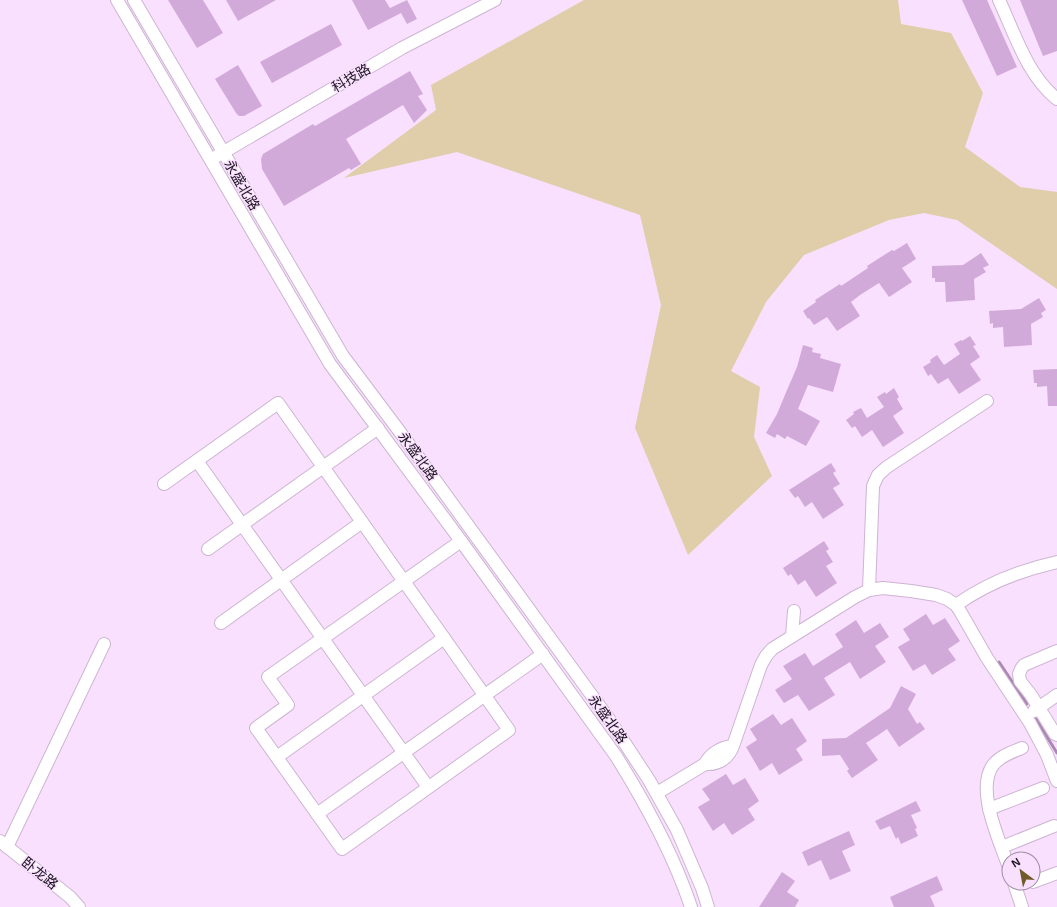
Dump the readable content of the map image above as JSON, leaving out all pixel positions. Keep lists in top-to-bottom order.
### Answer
{
  "streets": {
    "street": ["科技路", "永盛北路", "卧龙路"]
  },
  "crossings": [
    ["科技路", "永盛北路"]
  ],
  "north": "top left"
}
